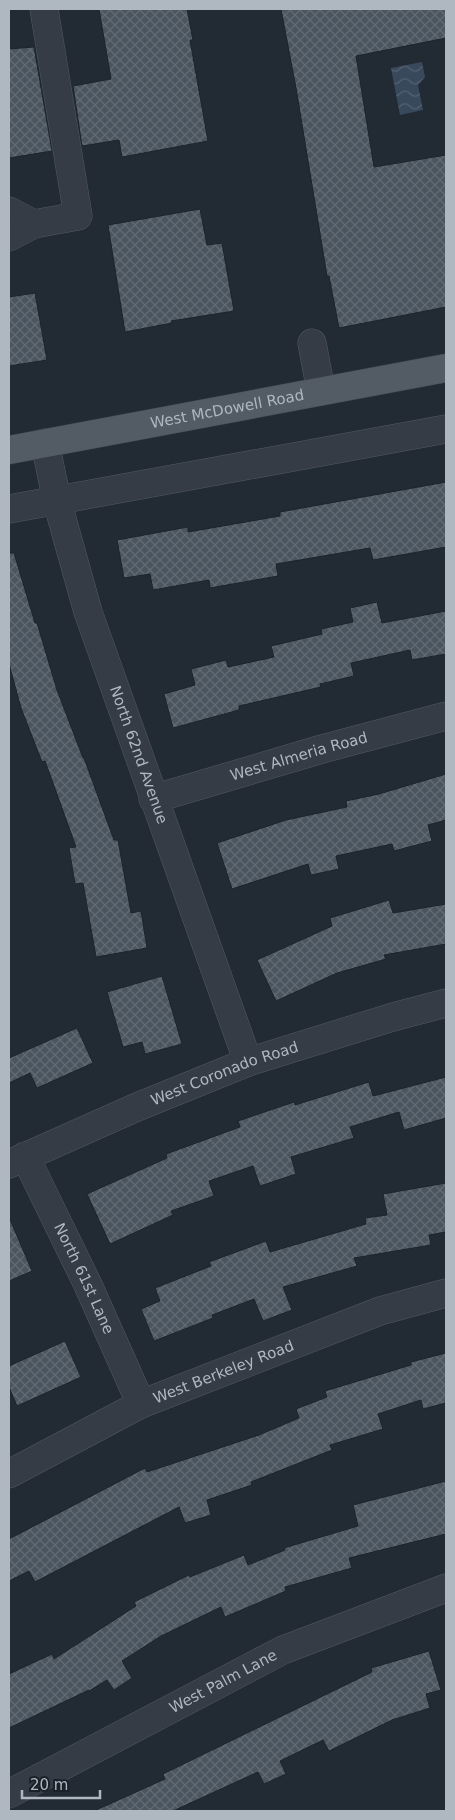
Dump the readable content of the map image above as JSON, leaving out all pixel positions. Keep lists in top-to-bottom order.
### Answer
{
  "streets": {
    "main road": ["West McDowell Road"],
    "street": [
      "North 62nd Avenue",
      "West Almeria Road",
      "West Coronado Road",
      "North 61st Lane",
      "West Berkeley Road",
      "West Palm Lane"
    ]
  },
  "crossings": [
    ["West McDowell Road", "North 62nd Avenue"],
    ["North 62nd Avenue", "West Almeria Road"],
    ["North 62nd Avenue", "West Coronado Road"],
    ["West Coronado Road", "North 61st Lane"],
    ["North 61st Lane", "West Berkeley Road"]
  ],
  "scale_bar": "20 m"
}
